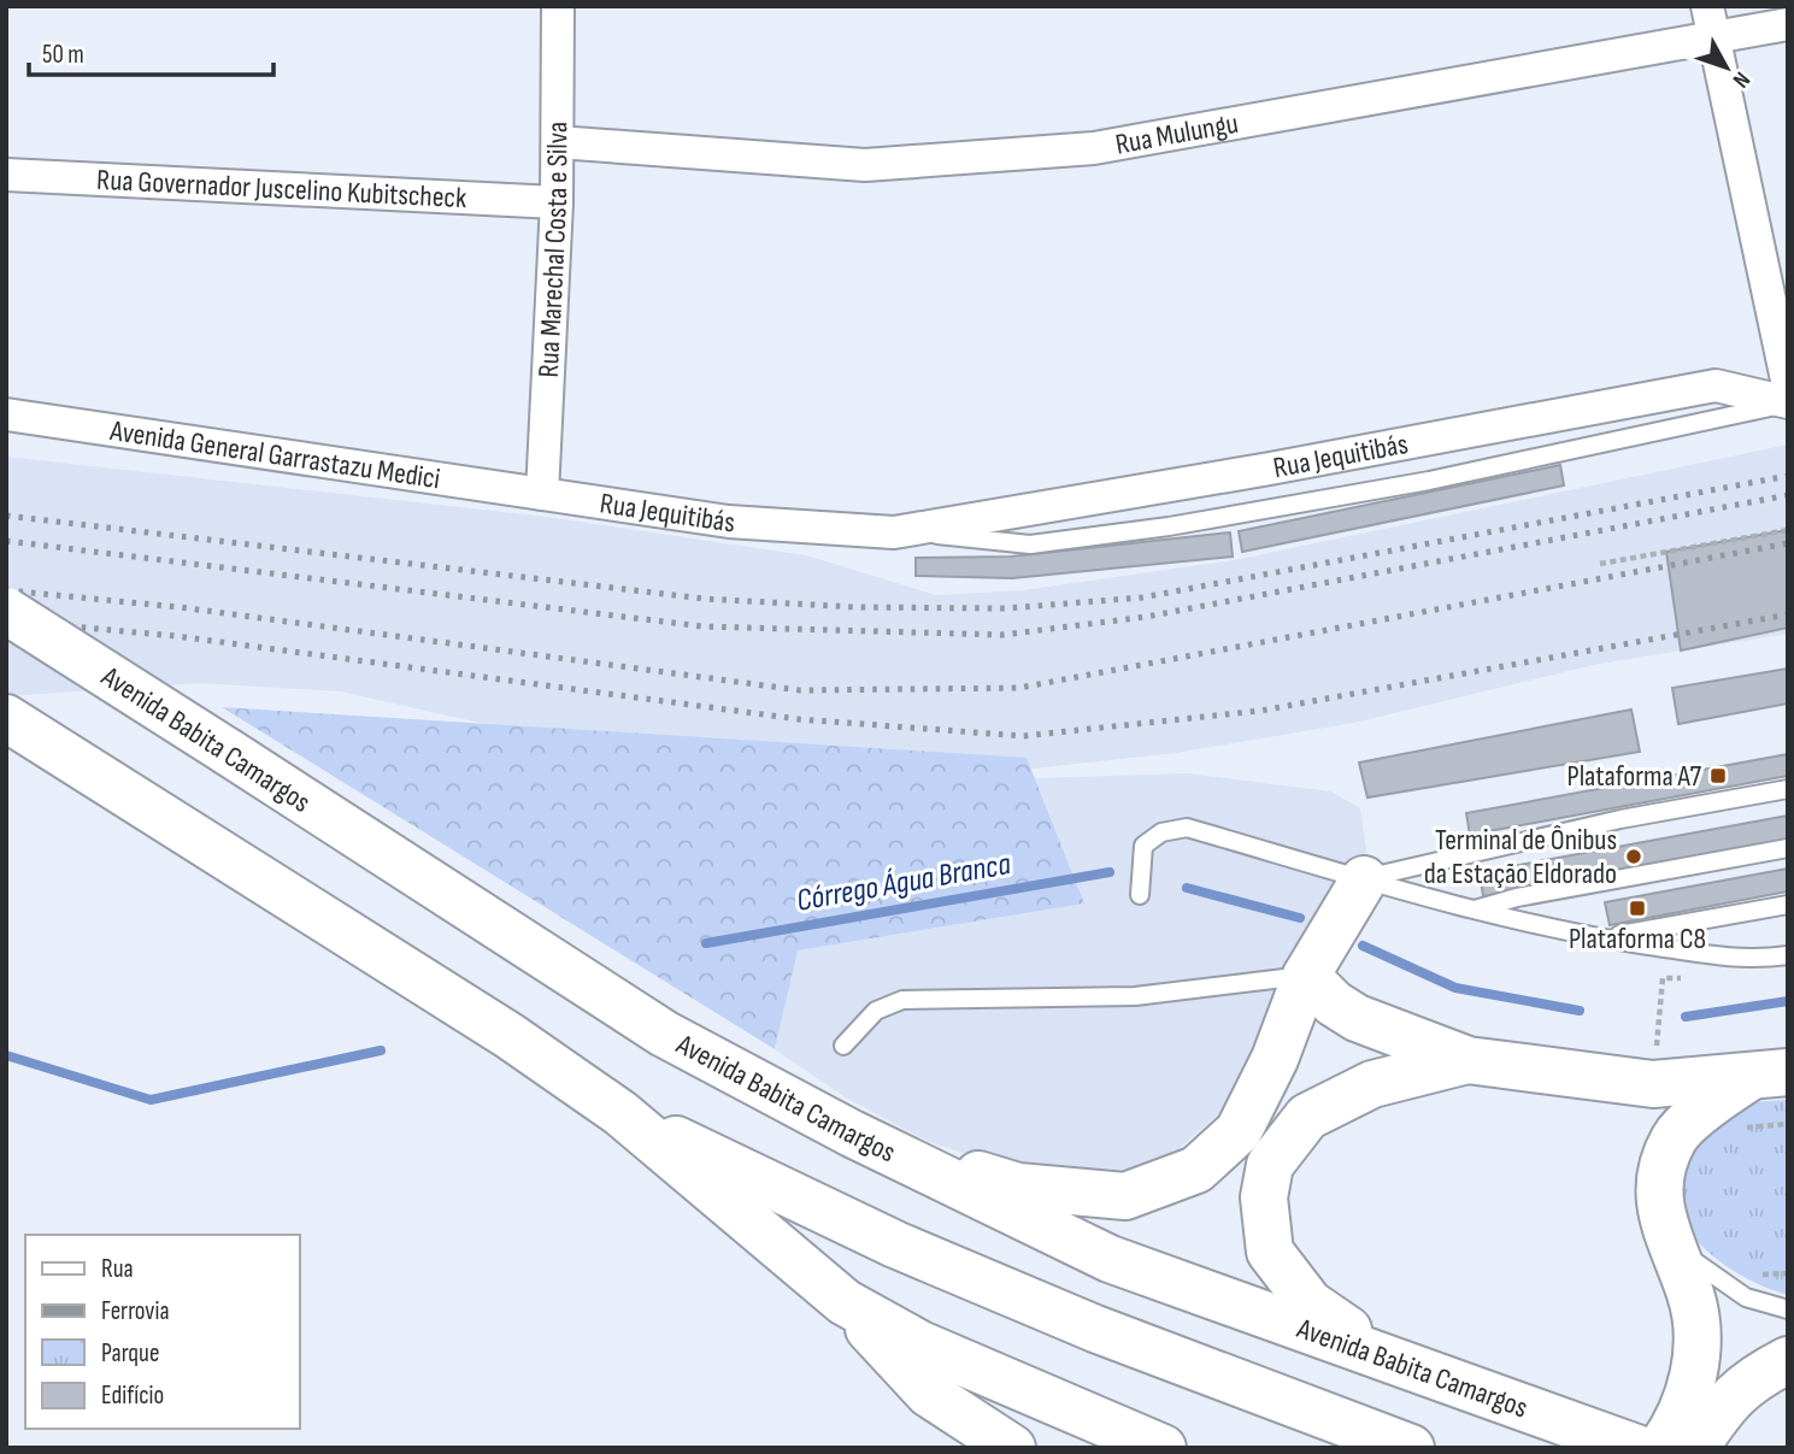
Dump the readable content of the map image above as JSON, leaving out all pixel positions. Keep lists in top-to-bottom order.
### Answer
{
  "streets": {
    "main road": ["Avenida Babita Camargos"],
    "street": [
      "Rua Mulungu",
      "Rua Governador Juscelino Kubitscheck",
      "Rua Marechal Costa e Silva",
      "Avenida General Garrastazu Medici",
      "Rua Jequitibás"
    ]
  },
  "crossings": [
    ["Rua Mulungu", "Rua Marechal Costa e Silva"],
    ["Rua Governador Juscelino Kubitscheck", "Rua Marechal Costa e Silva"],
    ["Rua Marechal Costa e Silva", "Avenida General Garrastazu Medici"],
    ["Rua Marechal Costa e Silva", "Rua Jequitibás"],
    ["Avenida General Garrastazu Medici", "Rua Jequitibás"]
  ],
  "water": ["Córrego Água Branca"],
  "places": {
    "transit": ["Plataforma A7", "Plataforma C8"],
    "other": ["Terminal de Ônibus da Estação Eldorado"]
  },
  "legend": [
    "Rua",
    "Ferrovia",
    "Parque",
    "Edifício"
  ],
  "scale_bar": "50 m",
  "north": "bottom right"
}
